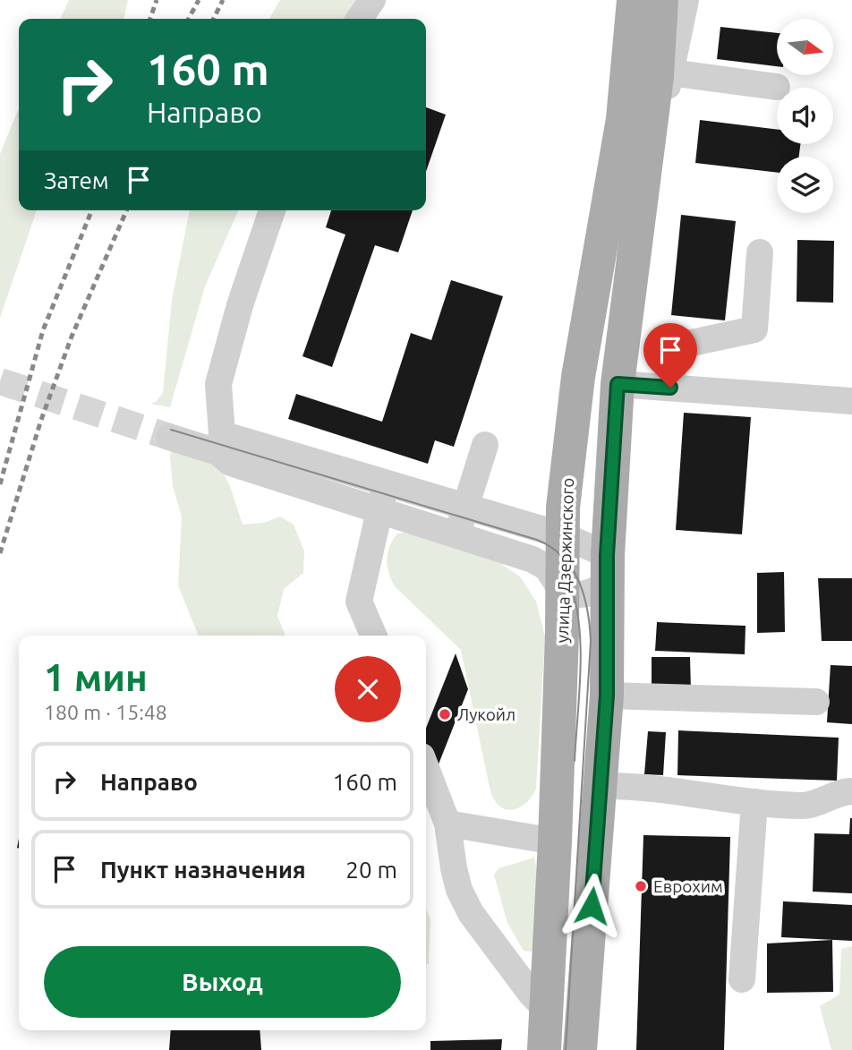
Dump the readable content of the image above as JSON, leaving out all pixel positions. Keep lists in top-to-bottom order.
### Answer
{
  "streets": {
    "main road": ["улица Дзержинского"]
  },
  "places": ["Лукойл", "Еврохим"],
  "north": "right",
  "page": {
    "turn": ["160 m", "Направо"],
    "then": "Затем",
    "heading": ["1 мин", "180 m · 15:48"],
    "list": [
      {
        "name": "Направо",
        "value": "160 m"
      },
      {
        "name": "Пункт назначения",
        "value": "20 m"
      }
    ],
    "buttons": "Выход"
  }
}
